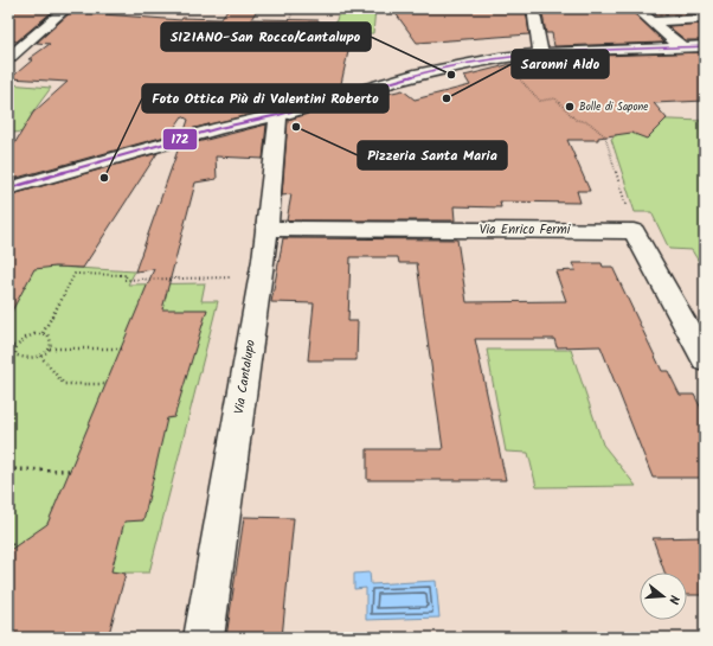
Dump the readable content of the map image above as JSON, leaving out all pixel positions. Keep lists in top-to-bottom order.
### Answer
{
  "streets": {
    "street": ["Via Enrico Fermi", "Via Cantalupo"]
  },
  "crossings": [
    ["Via Enrico Fermi", "Via Cantalupo"]
  ],
  "places": [
    "SIZIANO-San Rocco/Cantalupo",
    "Saronni Aldo",
    "Bolle di Sapone",
    "Pizzeria Santa Maria",
    "Foto Ottica Più di Valentini Roberto"
  ],
  "lines": ["transit line 172"],
  "north": "right"
}
